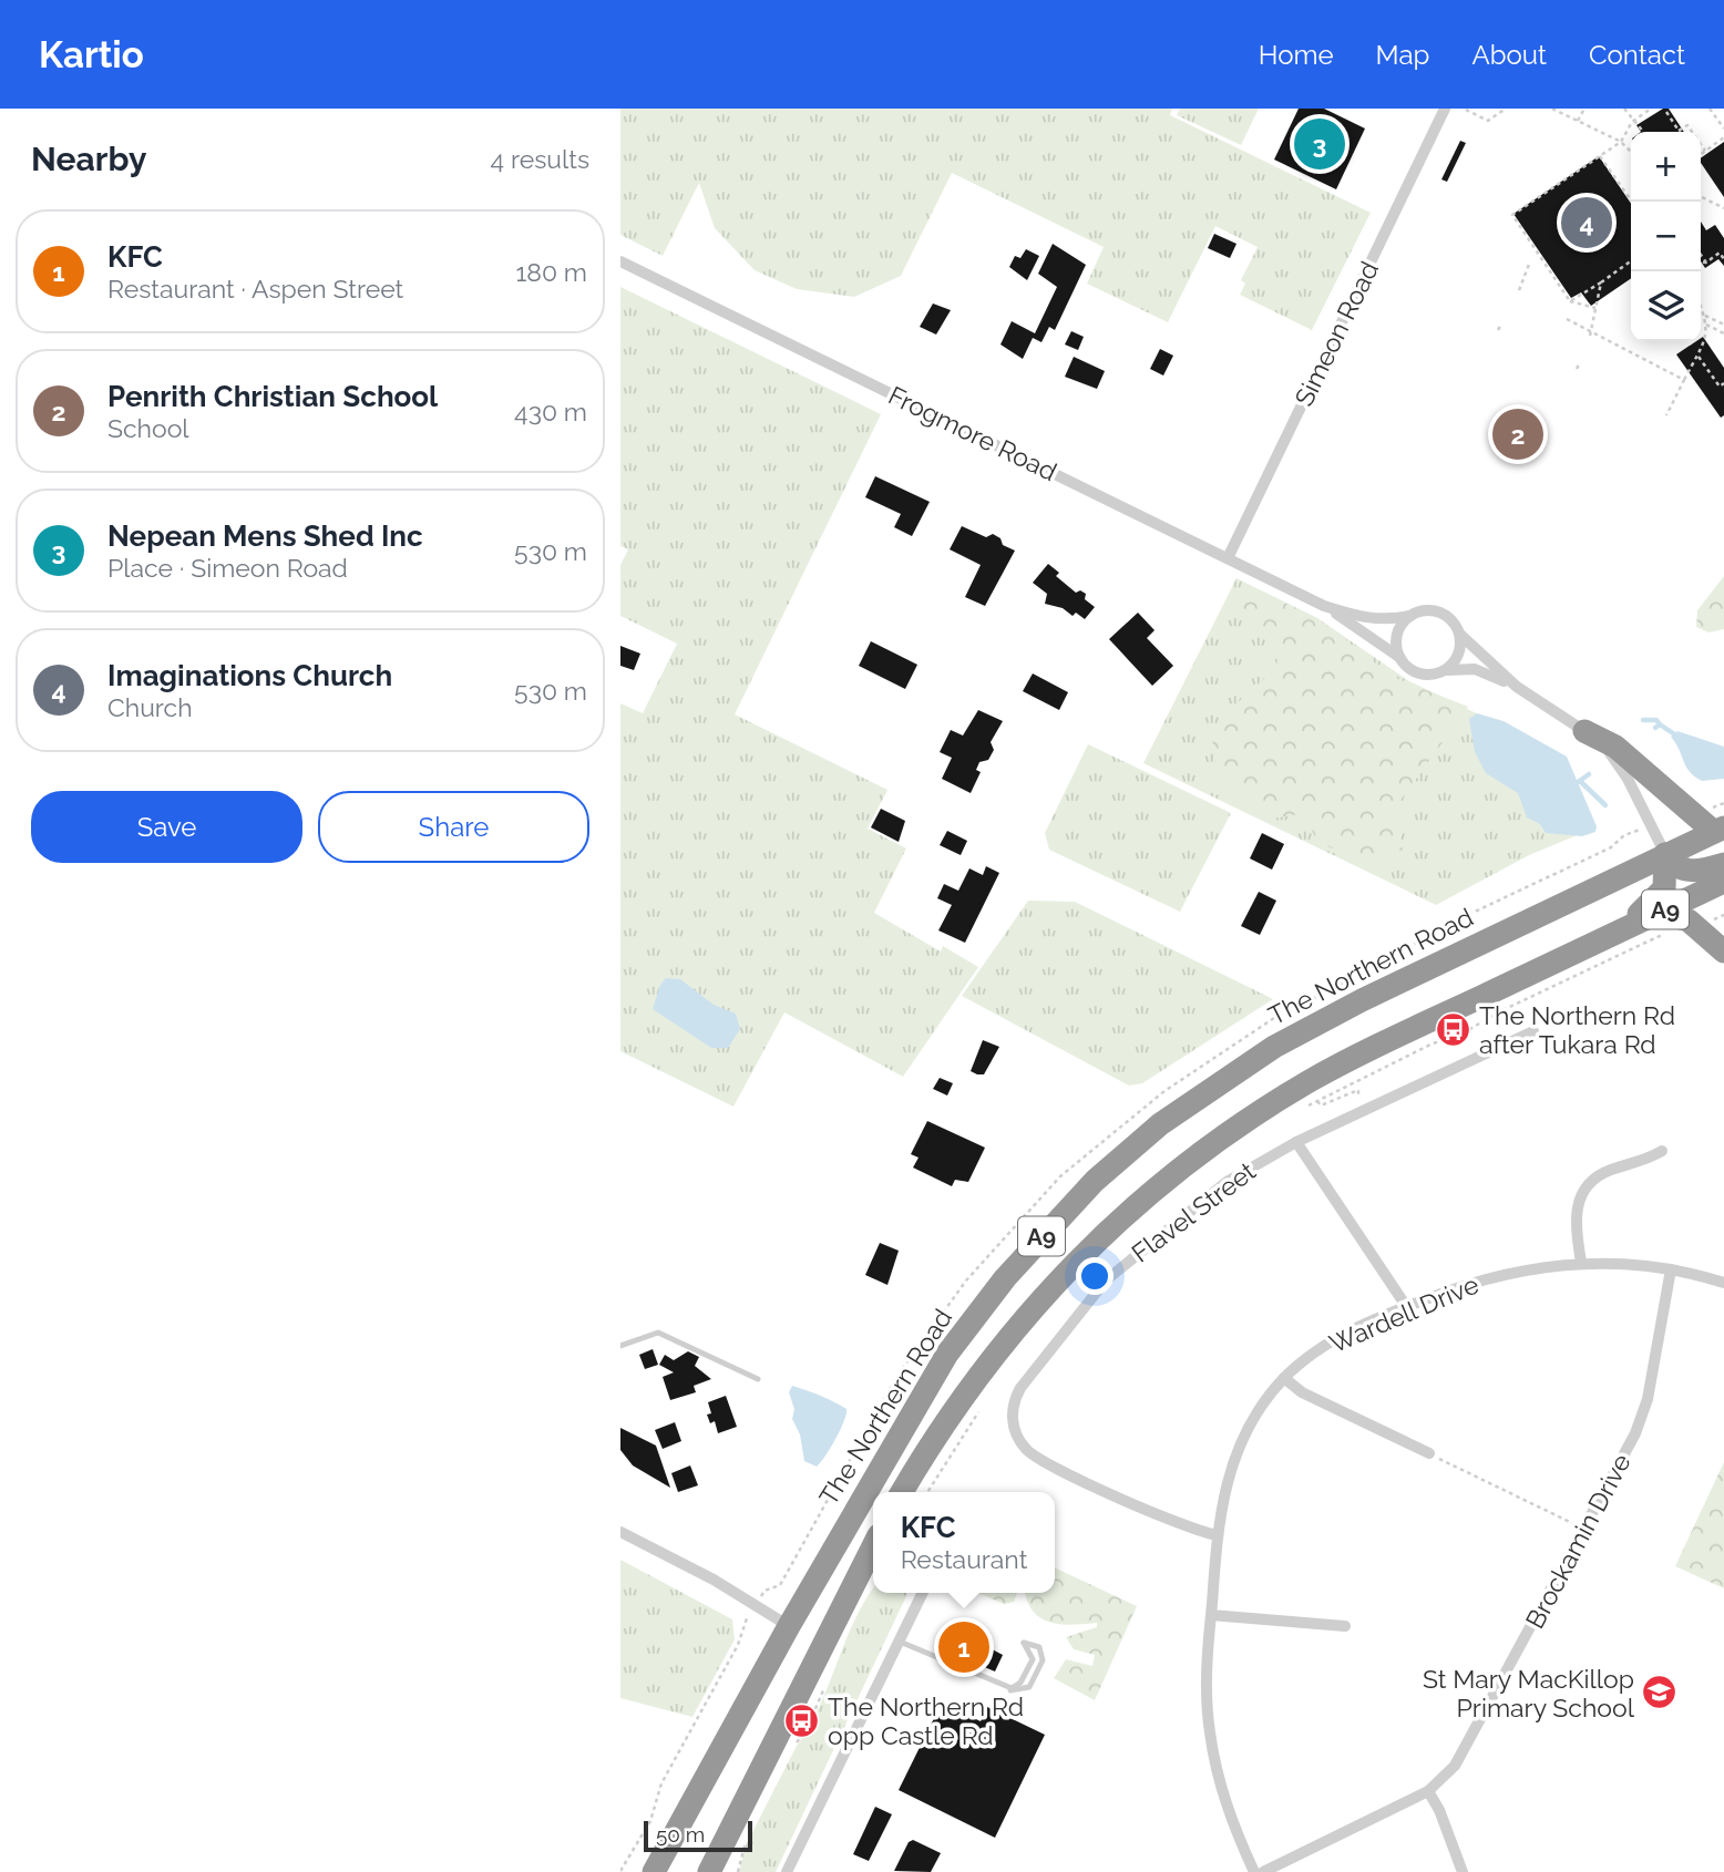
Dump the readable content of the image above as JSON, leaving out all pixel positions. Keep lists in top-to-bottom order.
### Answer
{
  "streets": {
    "highway": ["A9", "The Northern Road"],
    "street": [
      "Simeon Road",
      "Frogmore Road",
      "Flavel Street",
      "Wardell Drive",
      "Brockamin Drive"
    ]
  },
  "crossings": [
    ["Simeon Road", "Frogmore Road"],
    ["Flavel Street", "Wardell Drive"],
    ["Wardell Drive", "Brockamin Drive"]
  ],
  "places": {
    "bus stop": ["The Northern Rd after Tukara Rd", "The Northern Rd opp Castle Rd"],
    "school or university": ["St Mary MacKillop Primary School"]
  },
  "scale_bar": "50 m",
  "page": {
    "header": "Kartio",
    "nav": [
      "Home",
      "Map",
      "About",
      "Contact"
    ],
    "heading": ["Nearby", "4 results"],
    "pins": [
      "3",
      "4",
      "2",
      "1"
    ],
    "map_buttons": ["+", "−"],
    "list": [
      {
        "mark": "1",
        "name": "KFC",
        "note": "Restaurant · Aspen Street",
        "value": "180 m"
      },
      {
        "mark": "2",
        "name": "Penrith Christian School",
        "note": "School",
        "value": "430 m"
      },
      {
        "mark": "3",
        "name": "Nepean Mens Shed Inc",
        "note": "Place · Simeon Road",
        "value": "530 m"
      },
      {
        "mark": "4",
        "name": "Imaginations Church",
        "note": "Church",
        "value": "530 m"
      }
    ],
    "buttons": ["Save", "Share"],
    "popup": ["KFC", "Restaurant"],
    "scale": "50 m"
  }
}
